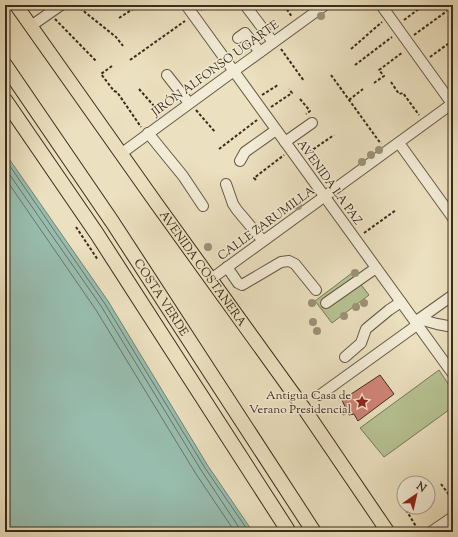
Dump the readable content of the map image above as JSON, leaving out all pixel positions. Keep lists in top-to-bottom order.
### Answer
{
  "streets": {
    "highway": ["COSTA VERDE"],
    "main road": ["AVENIDA COSTANERA"],
    "street": ["JIRÓN ALFONSO UGARTE", "AVENIDA LA PAZ", "CALLE ZARUMILLA"]
  },
  "crossings": [
    ["JIRÓN ALFONSO UGARTE", "AVENIDA LA PAZ"],
    ["JIRÓN ALFONSO UGARTE", "AVENIDA COSTANERA"],
    ["AVENIDA LA PAZ", "CALLE ZARUMILLA"],
    ["CALLE ZARUMILLA", "AVENIDA COSTANERA"]
  ],
  "places": {
    "place": ["Antigua Casa de Verano Presidencial"]
  },
  "north": "top right"
}
